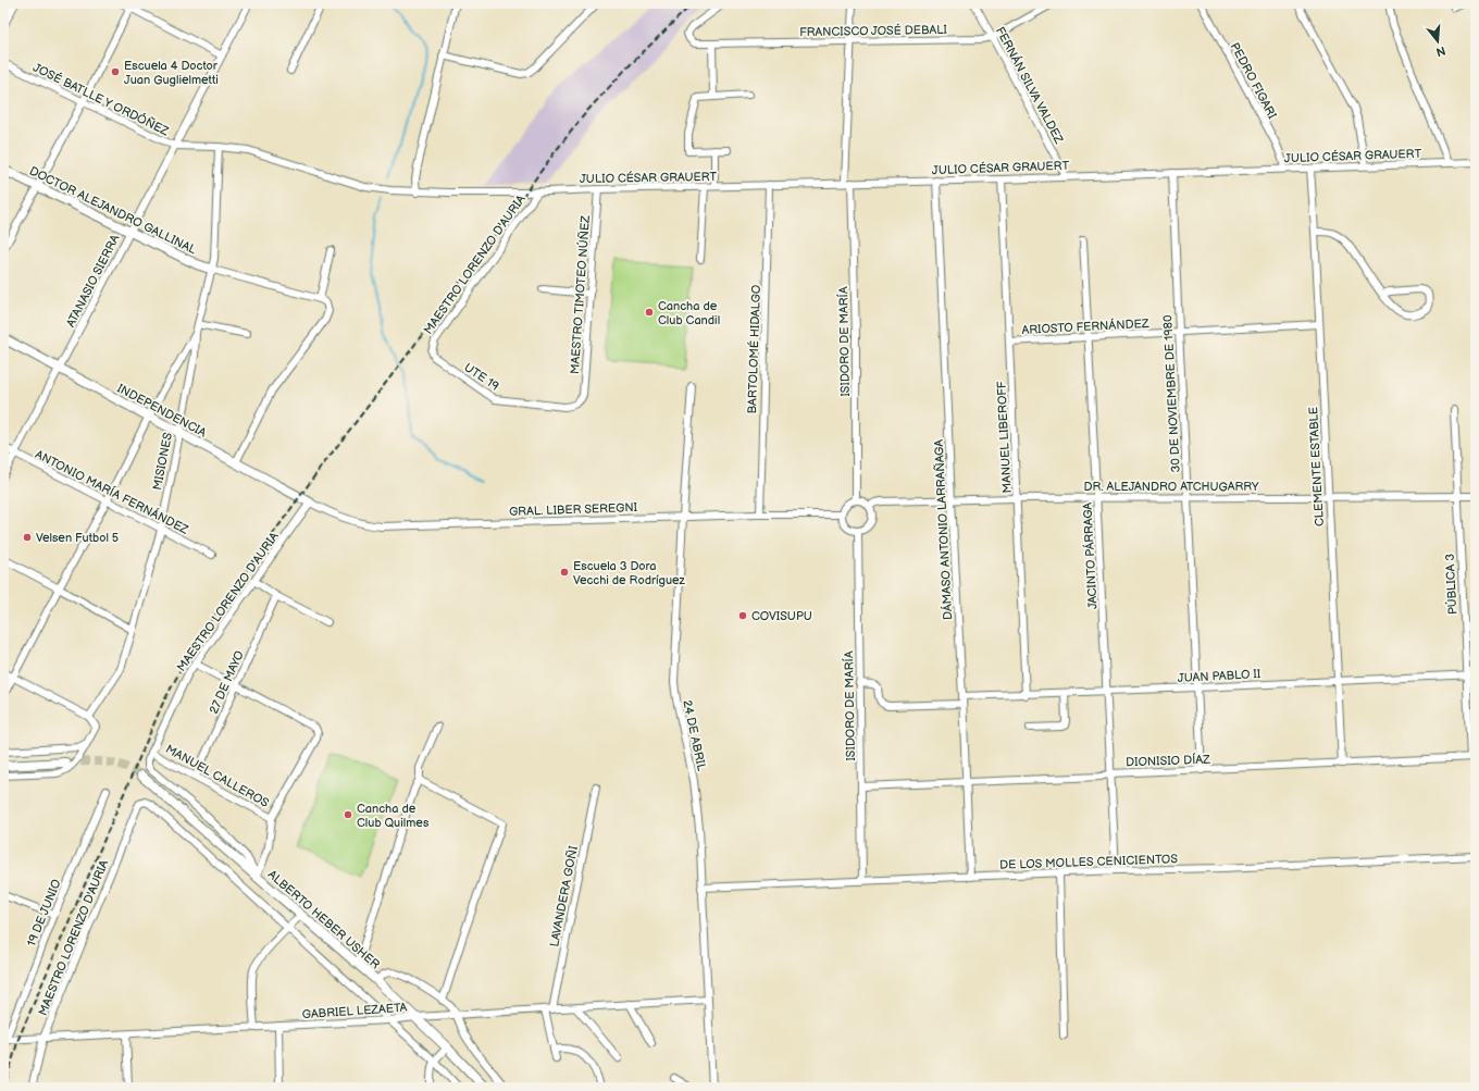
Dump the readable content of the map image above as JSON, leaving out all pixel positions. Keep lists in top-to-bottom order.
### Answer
{
  "streets": {
    "street": [
      "FRANCISCO JOSÉ DEBALI",
      "PEDRO FIGARI",
      "FERNÁN SILVA VALDEZ",
      "JOSÉ BATLLE Y ORDÓÑEZ",
      "JULIO CÉSAR GRAUERT",
      "DOCTOR ALEJANDRO GALLINAL",
      "MAESTRO LORENZO D'AURIA",
      "ATANASIO SIERRA",
      "MAESTRO TIMOTEO NÚÑEZ",
      "ARIOSTO FERNÁNDEZ",
      "ISIDORO DE MARÍA",
      "BARTOLOMÉ HIDALGO",
      "UTE 19",
      "30 DE NOVIEMBRE DE 1980",
      "INDEPENDENCIA",
      "MANUEL LIBEROFF",
      "MISIONES",
      "CLEMENTE ESTABLE",
      "DR. ALEJANDRO ATCHUGARRY",
      "ANTONIO MARÍA FERNÁNDEZ",
      "GRAL. LIBER SEREGNI",
      "DÁMASO ANTONIO LARRAÑAGA",
      "JACINTO PÁRRAGA",
      "PÚBLICA 3",
      "JUAN PABLO II",
      "27 DE MAYO",
      "24 DE ABRIL",
      "DIONISIO DÍAZ",
      "MANUEL CALLEROS",
      "DE LOS MOLLES CENICIENTOS",
      "LAVANDERA GOÑI",
      "19 DE JUNIO",
      "ALBERTO HEBER USHER",
      "GABRIEL LEZAETA"
    ]
  },
  "crossings": [
    ["FRANCISCO JOSÉ DEBALI", "FERNÁN SILVA VALDEZ"],
    ["FRANCISCO JOSÉ DEBALI", "ISIDORO DE MARÍA"],
    ["PEDRO FIGARI", "JULIO CÉSAR GRAUERT"],
    ["FERNÁN SILVA VALDEZ", "JULIO CÉSAR GRAUERT"],
    ["JOSÉ BATLLE Y ORDÓÑEZ", "JULIO CÉSAR GRAUERT"],
    ["JOSÉ BATLLE Y ORDÓÑEZ", "ATANASIO SIERRA"],
    ["JOSÉ BATLLE Y ORDÓÑEZ", "MISIONES"],
    ["JULIO CÉSAR GRAUERT", "MAESTRO LORENZO D'AURIA"],
    ["JULIO CÉSAR GRAUERT", "MAESTRO TIMOTEO NÚÑEZ"],
    ["JULIO CÉSAR GRAUERT", "ISIDORO DE MARÍA"],
    ["JULIO CÉSAR GRAUERT", "BARTOLOMÉ HIDALGO"],
    ["JULIO CÉSAR GRAUERT", "30 DE NOVIEMBRE DE 1980"],
    ["JULIO CÉSAR GRAUERT", "MANUEL LIBEROFF"],
    ["JULIO CÉSAR GRAUERT", "CLEMENTE ESTABLE"],
    ["JULIO CÉSAR GRAUERT", "DÁMASO ANTONIO LARRAÑAGA"],
    ["DOCTOR ALEJANDRO GALLINAL", "ATANASIO SIERRA"],
    ["DOCTOR ALEJANDRO GALLINAL", "MISIONES"],
    ["MAESTRO LORENZO D'AURIA", "UTE 19"],
    ["MAESTRO LORENZO D'AURIA", "INDEPENDENCIA"],
    ["MAESTRO LORENZO D'AURIA", "GRAL. LIBER SEREGNI"],
    ["MAESTRO LORENZO D'AURIA", "MANUEL CALLEROS"],
    ["MAESTRO LORENZO D'AURIA", "GABRIEL LEZAETA"],
    ["ATANASIO SIERRA", "INDEPENDENCIA"],
    ["ATANASIO SIERRA", "ANTONIO MARÍA FERNÁNDEZ"],
    ["MAESTRO TIMOTEO NÚÑEZ", "UTE 19"],
    ["ARIOSTO FERNÁNDEZ", "30 DE NOVIEMBRE DE 1980"],
    ["ARIOSTO FERNÁNDEZ", "MANUEL LIBEROFF"],
    ["ARIOSTO FERNÁNDEZ", "CLEMENTE ESTABLE"],
    ["ARIOSTO FERNÁNDEZ", "JACINTO PÁRRAGA"],
    ["ISIDORO DE MARÍA", "DR. ALEJANDRO ATCHUGARRY"],
    ["ISIDORO DE MARÍA", "GRAL. LIBER SEREGNI"],
    ["ISIDORO DE MARÍA", "JUAN PABLO II"],
    ["ISIDORO DE MARÍA", "DIONISIO DÍAZ"],
    ["ISIDORO DE MARÍA", "DE LOS MOLLES CENICIENTOS"],
    ["BARTOLOMÉ HIDALGO", "GRAL. LIBER SEREGNI"],
    ["30 DE NOVIEMBRE DE 1980", "DR. ALEJANDRO ATCHUGARRY"],
    ["30 DE NOVIEMBRE DE 1980", "JUAN PABLO II"],
    ["30 DE NOVIEMBRE DE 1980", "DIONISIO DÍAZ"],
    ["INDEPENDENCIA", "MISIONES"],
    ["INDEPENDENCIA", "GRAL. LIBER SEREGNI"],
    ["MANUEL LIBEROFF", "DR. ALEJANDRO ATCHUGARRY"],
    ["MANUEL LIBEROFF", "JUAN PABLO II"],
    ["MISIONES", "ANTONIO MARÍA FERNÁNDEZ"],
    ["CLEMENTE ESTABLE", "DR. ALEJANDRO ATCHUGARRY"],
    ["CLEMENTE ESTABLE", "JUAN PABLO II"],
    ["CLEMENTE ESTABLE", "DIONISIO DÍAZ"],
    ["DR. ALEJANDRO ATCHUGARRY", "GRAL. LIBER SEREGNI"],
    ["DR. ALEJANDRO ATCHUGARRY", "DÁMASO ANTONIO LARRAÑAGA"],
    ["DR. ALEJANDRO ATCHUGARRY", "JACINTO PÁRRAGA"],
    ["DR. ALEJANDRO ATCHUGARRY", "PÚBLICA 3"],
    ["GRAL. LIBER SEREGNI", "24 DE ABRIL"],
    ["DÁMASO ANTONIO LARRAÑAGA", "JUAN PABLO II"],
    ["DÁMASO ANTONIO LARRAÑAGA", "DIONISIO DÍAZ"],
    ["DÁMASO ANTONIO LARRAÑAGA", "DE LOS MOLLES CENICIENTOS"],
    ["JACINTO PÁRRAGA", "JUAN PABLO II"],
    ["JACINTO PÁRRAGA", "DIONISIO DÍAZ"],
    ["JACINTO PÁRRAGA", "DE LOS MOLLES CENICIENTOS"],
    ["PÚBLICA 3", "JUAN PABLO II"],
    ["PÚBLICA 3", "DIONISIO DÍAZ"],
    ["27 DE MAYO", "MANUEL CALLEROS"],
    ["24 DE ABRIL", "DE LOS MOLLES CENICIENTOS"],
    ["24 DE ABRIL", "GABRIEL LEZAETA"],
    ["LAVANDERA GOÑI", "GABRIEL LEZAETA"],
    ["19 DE JUNIO", "GABRIEL LEZAETA"],
    ["ALBERTO HEBER USHER", "GABRIEL LEZAETA"]
  ],
  "places": [
    "Escuela 4 Doctor Juan Guglielmetti",
    "Cancha de Club Candil",
    "Velsen Futbol 5",
    "Escuela 3 Dora Vecchi de Rodríguez",
    "COVISUPU",
    "Cancha de Club Quilmes"
  ],
  "north": "bottom"
}
